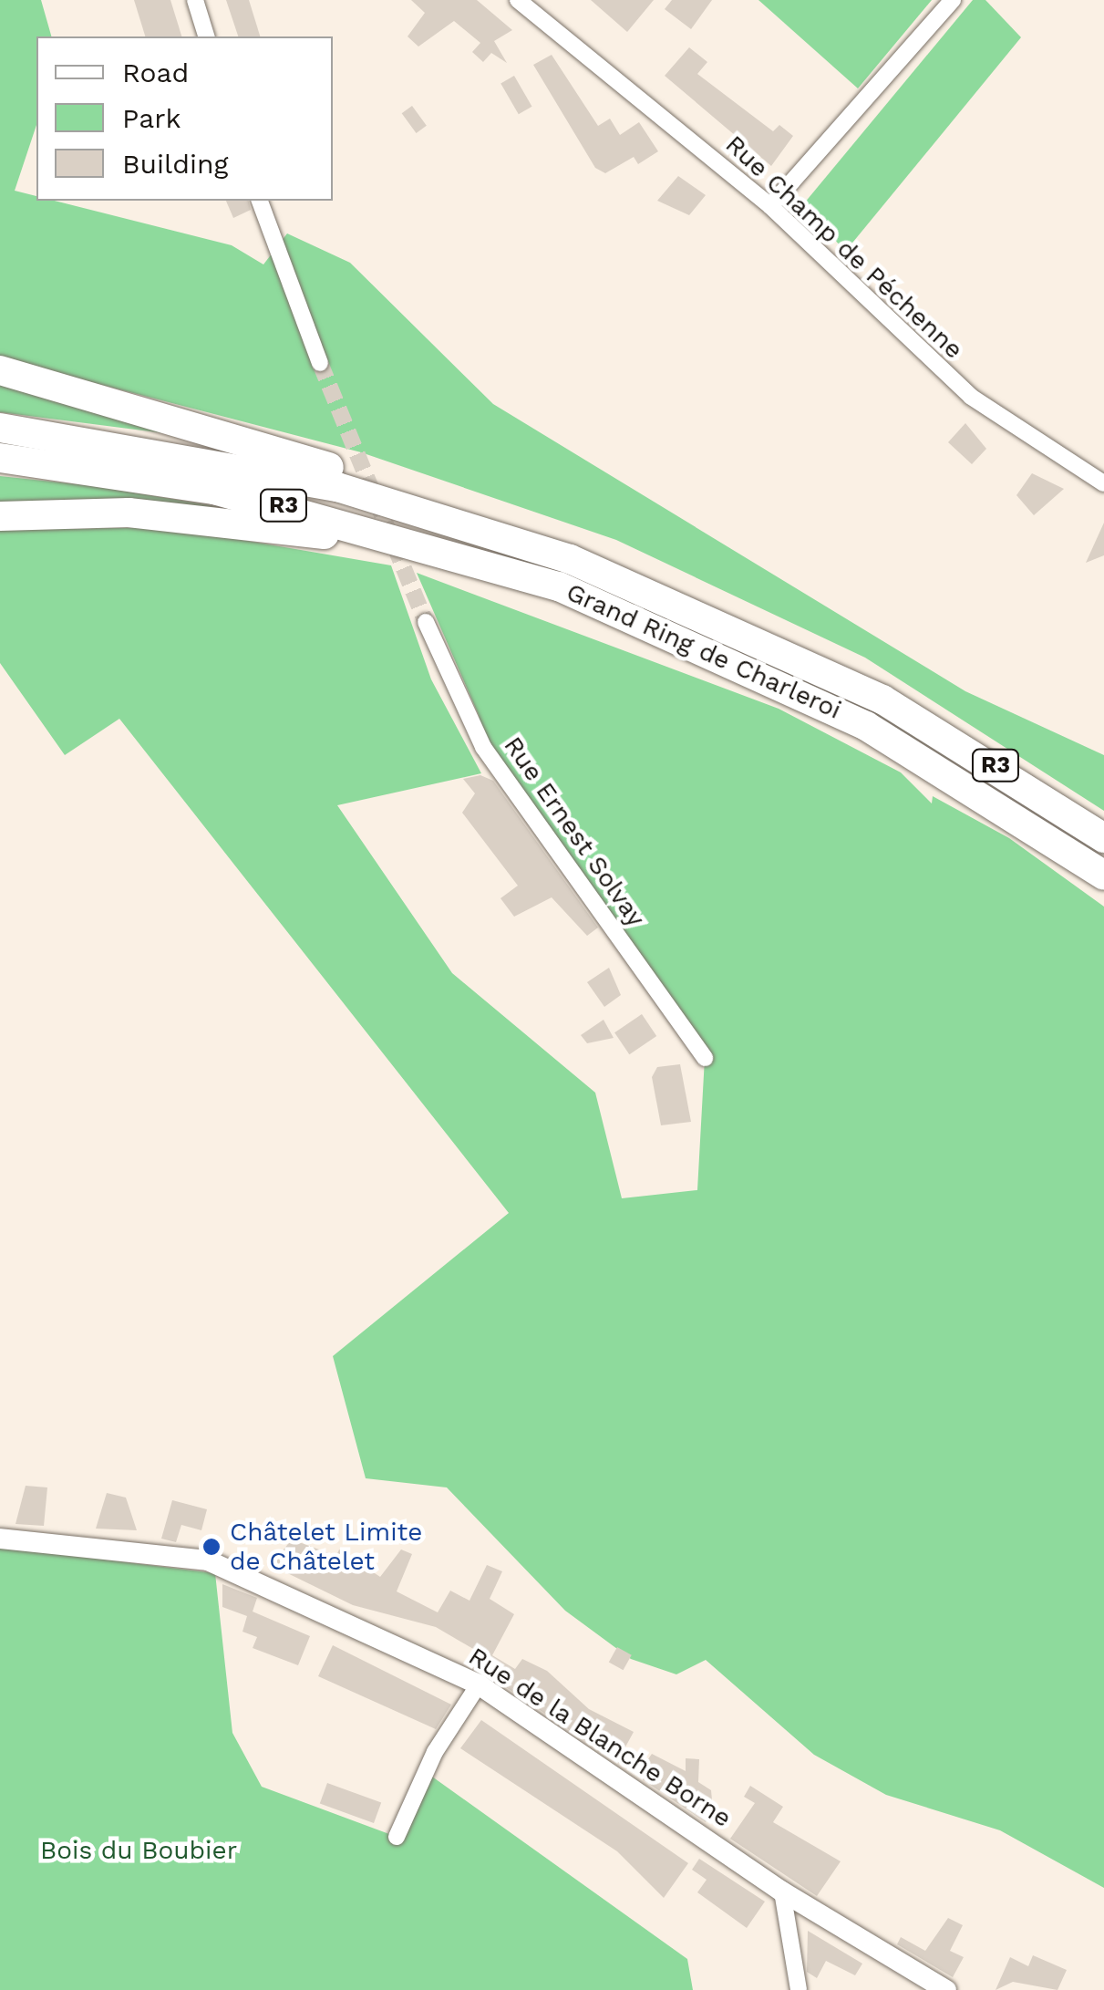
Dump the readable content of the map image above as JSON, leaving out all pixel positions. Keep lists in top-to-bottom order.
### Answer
{
  "streets": {
    "highway": ["R3", "Grand Ring de Charleroi"],
    "street": ["Rue Champ de Péchenne", "Rue Ernest Solvay", "Rue de la Blanche Borne"]
  },
  "parks": ["Bois du Boubier"],
  "places": ["Châtelet Limite de Châtelet"],
  "legend": ["Road", "Park", "Building"]
}
